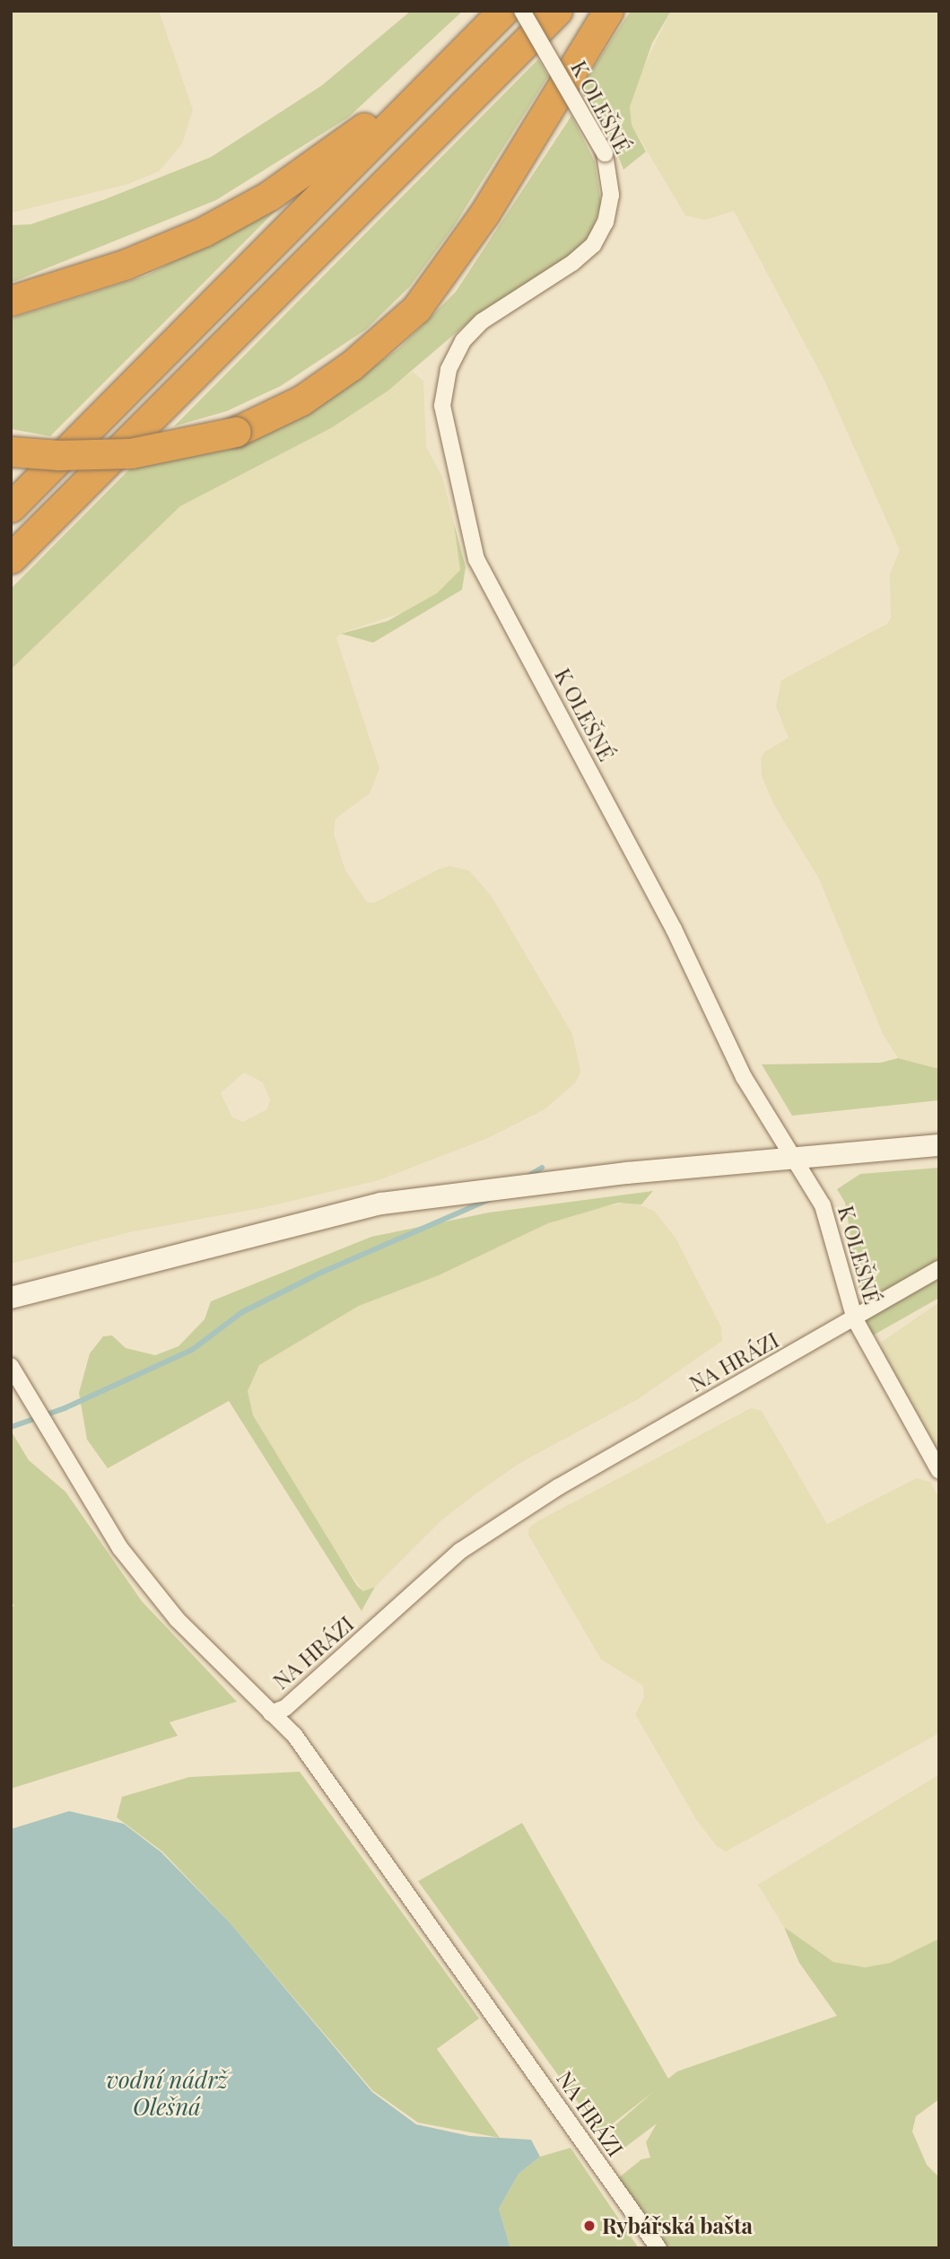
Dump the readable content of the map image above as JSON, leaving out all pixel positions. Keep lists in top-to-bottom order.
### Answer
{
  "streets": {
    "street": ["K OLEŠNÉ", "NA HRÁZI"]
  },
  "crossings": [
    ["K OLEŠNÉ", "NA HRÁZI"]
  ],
  "water": ["vodní nádrž Olešná"],
  "places": ["Rybářská bašta"]
}
